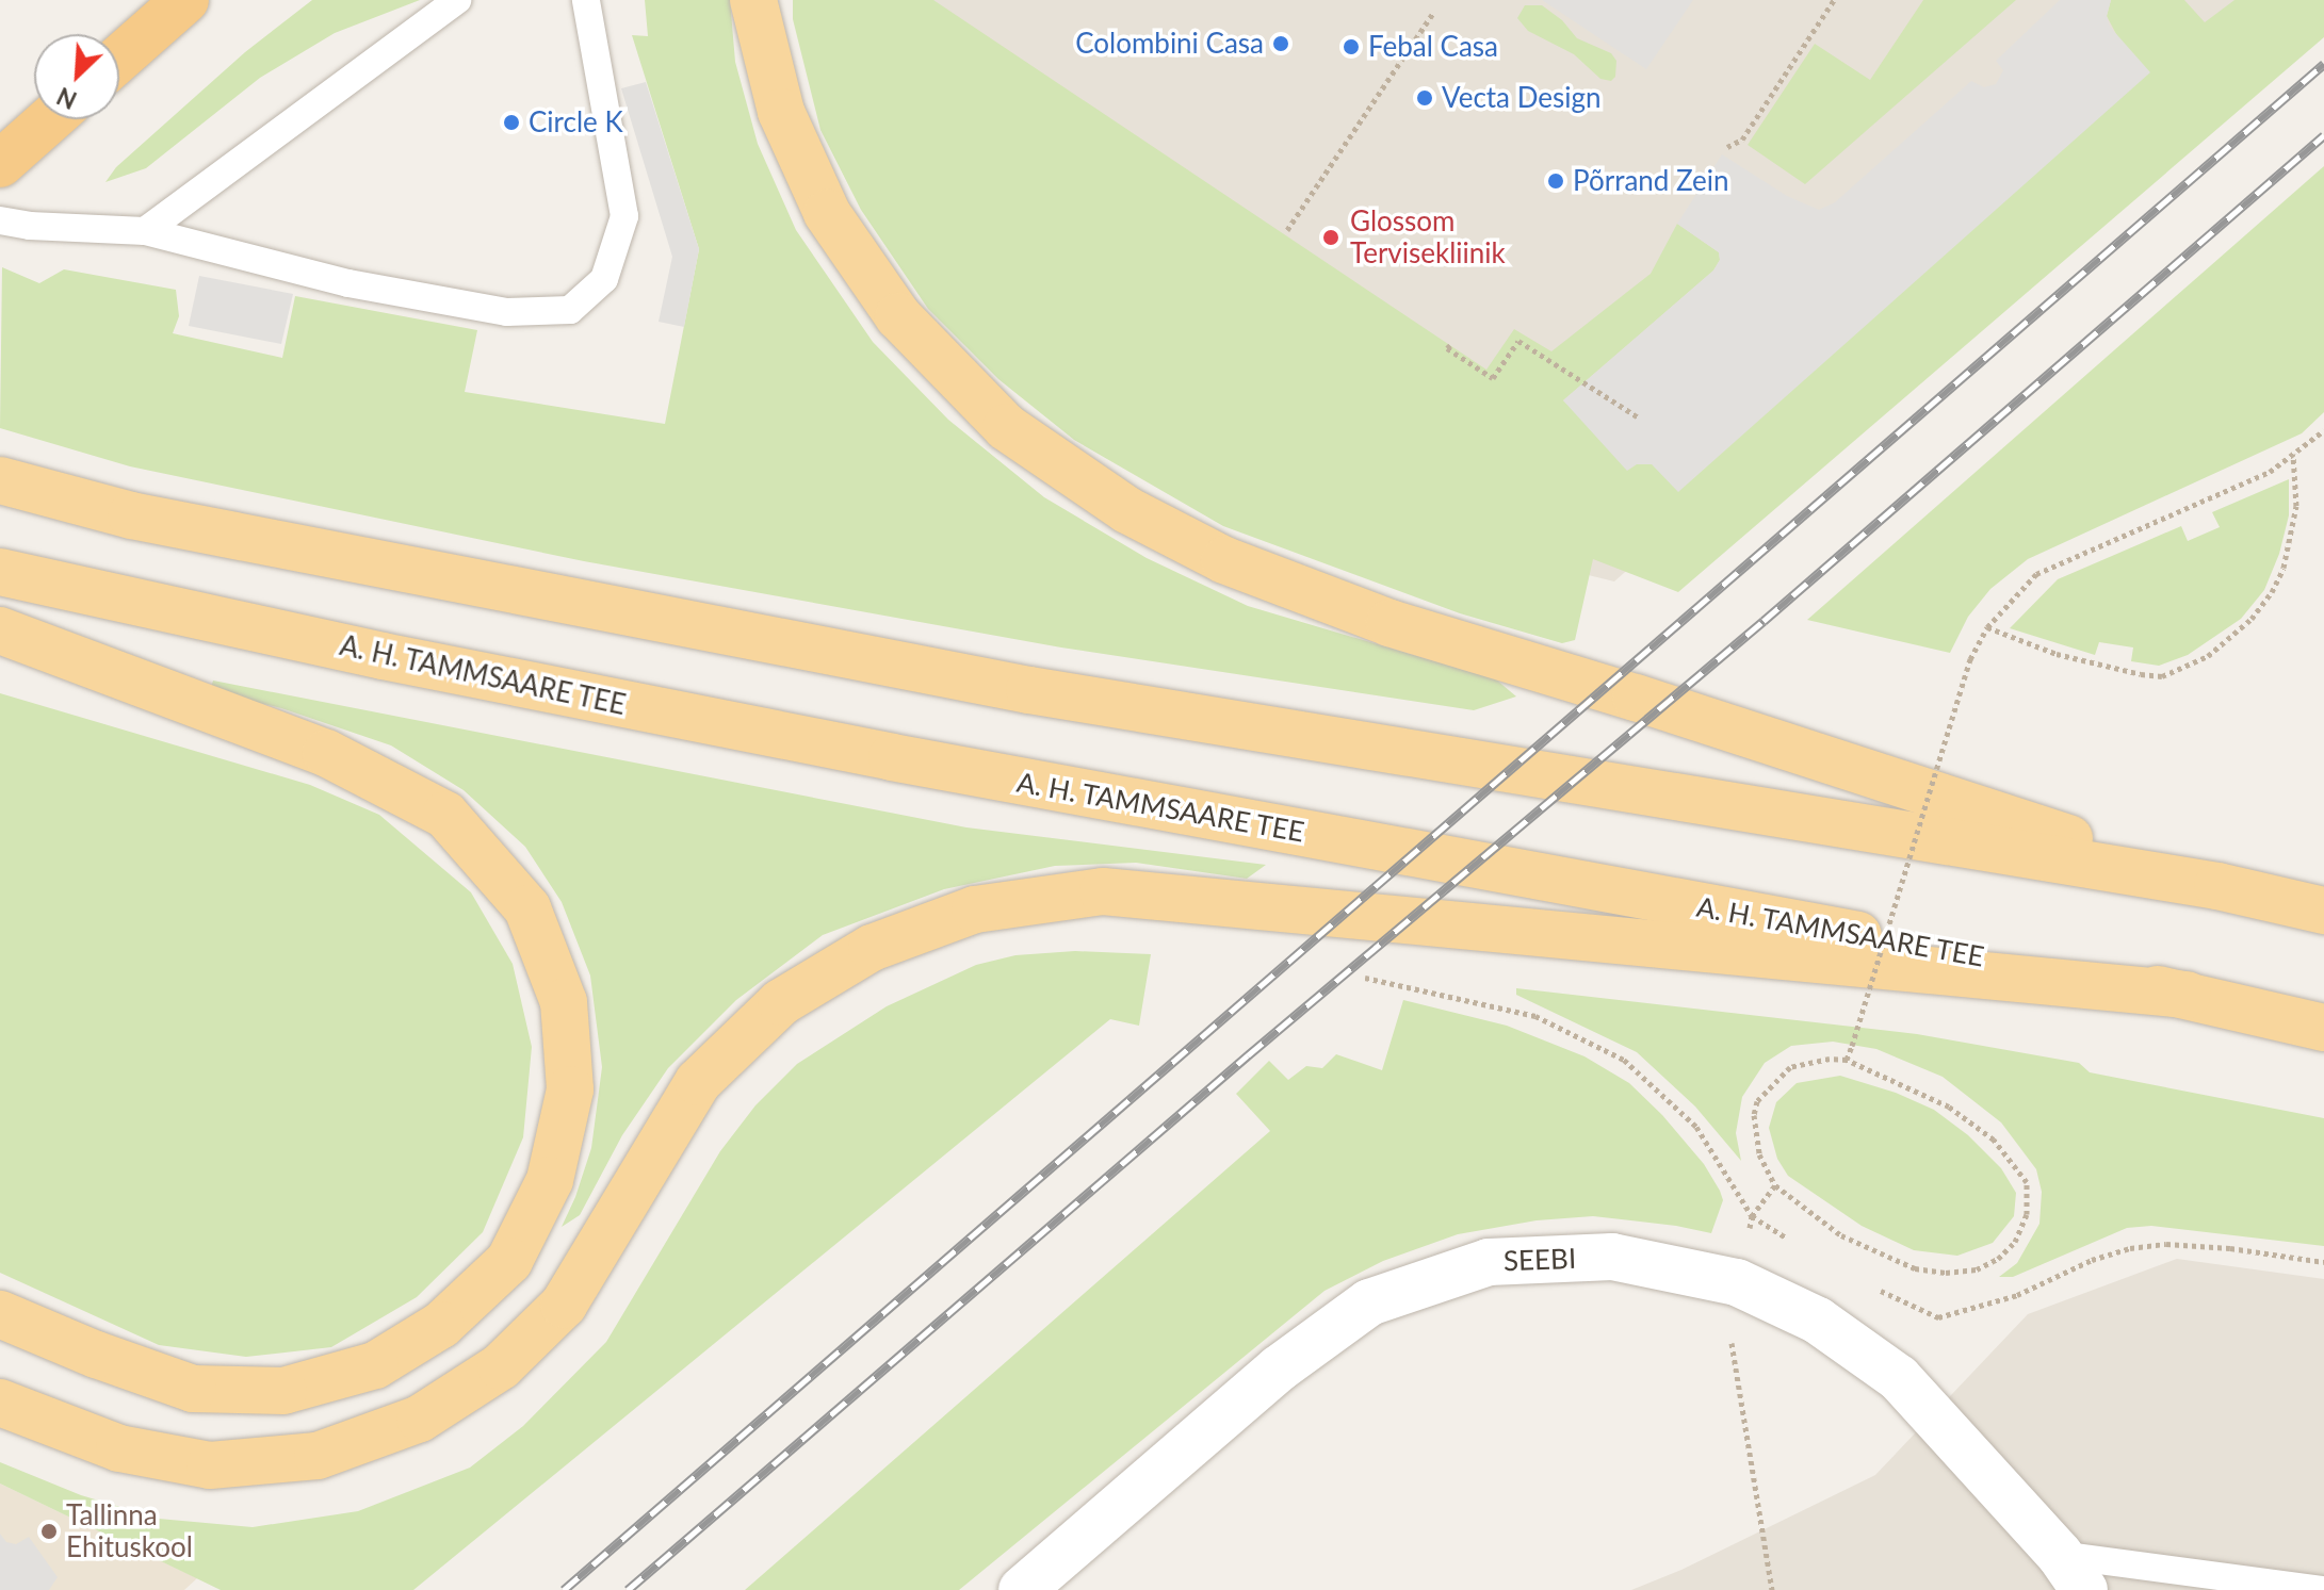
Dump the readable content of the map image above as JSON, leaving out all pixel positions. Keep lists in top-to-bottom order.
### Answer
{
  "streets": {
    "main road": ["A. H. TAMMSAARE TEE"],
    "street": ["SEEBI"]
  },
  "places": [
    "Colombini Casa",
    "Febal Casa",
    "Vecta Design",
    "Circle K",
    "Põrrand Zein",
    "Glossom Tervisekliinik",
    "Tallinna Ehituskool"
  ],
  "north": "bottom left"
}
